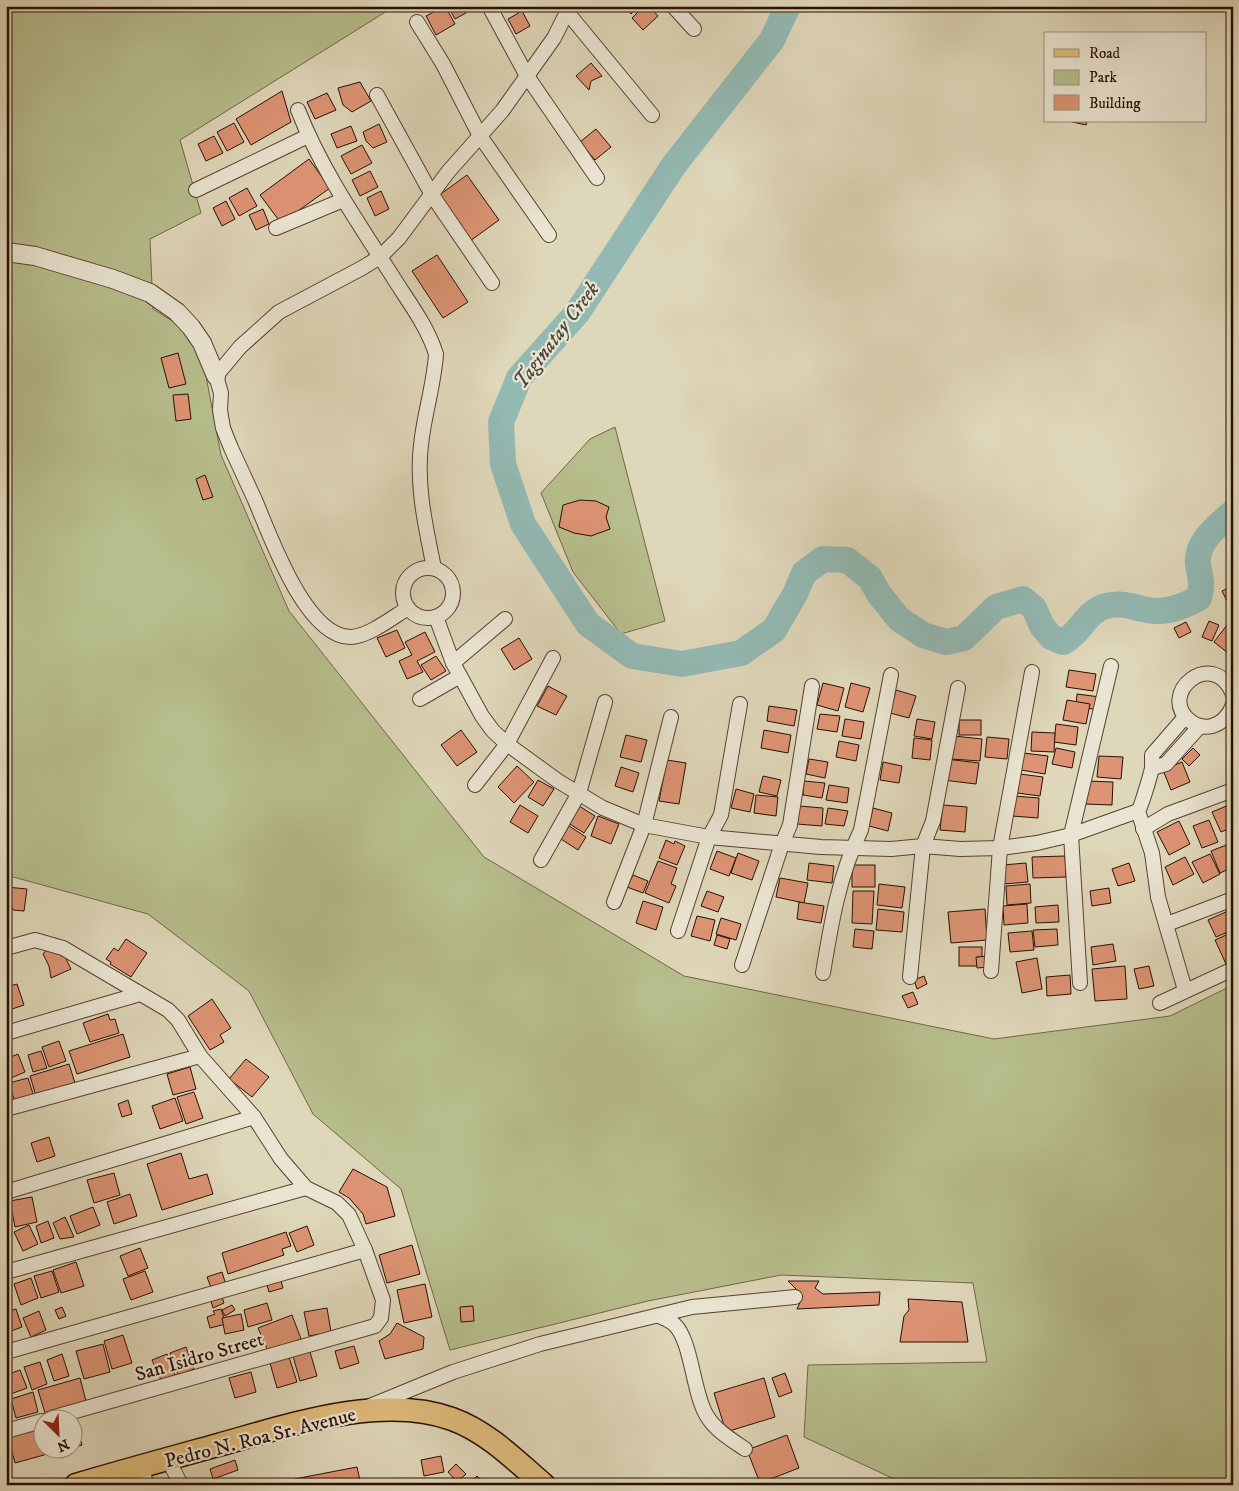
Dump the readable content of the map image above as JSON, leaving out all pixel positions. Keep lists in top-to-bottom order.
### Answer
{
  "streets": {
    "main road": ["Pedro N. Roa Sr. Avenue"],
    "street": ["San Isidro Street"]
  },
  "water": ["Taginatay Creek"],
  "legend": ["Road", "Park", "Building"],
  "north": "bottom right"
}
